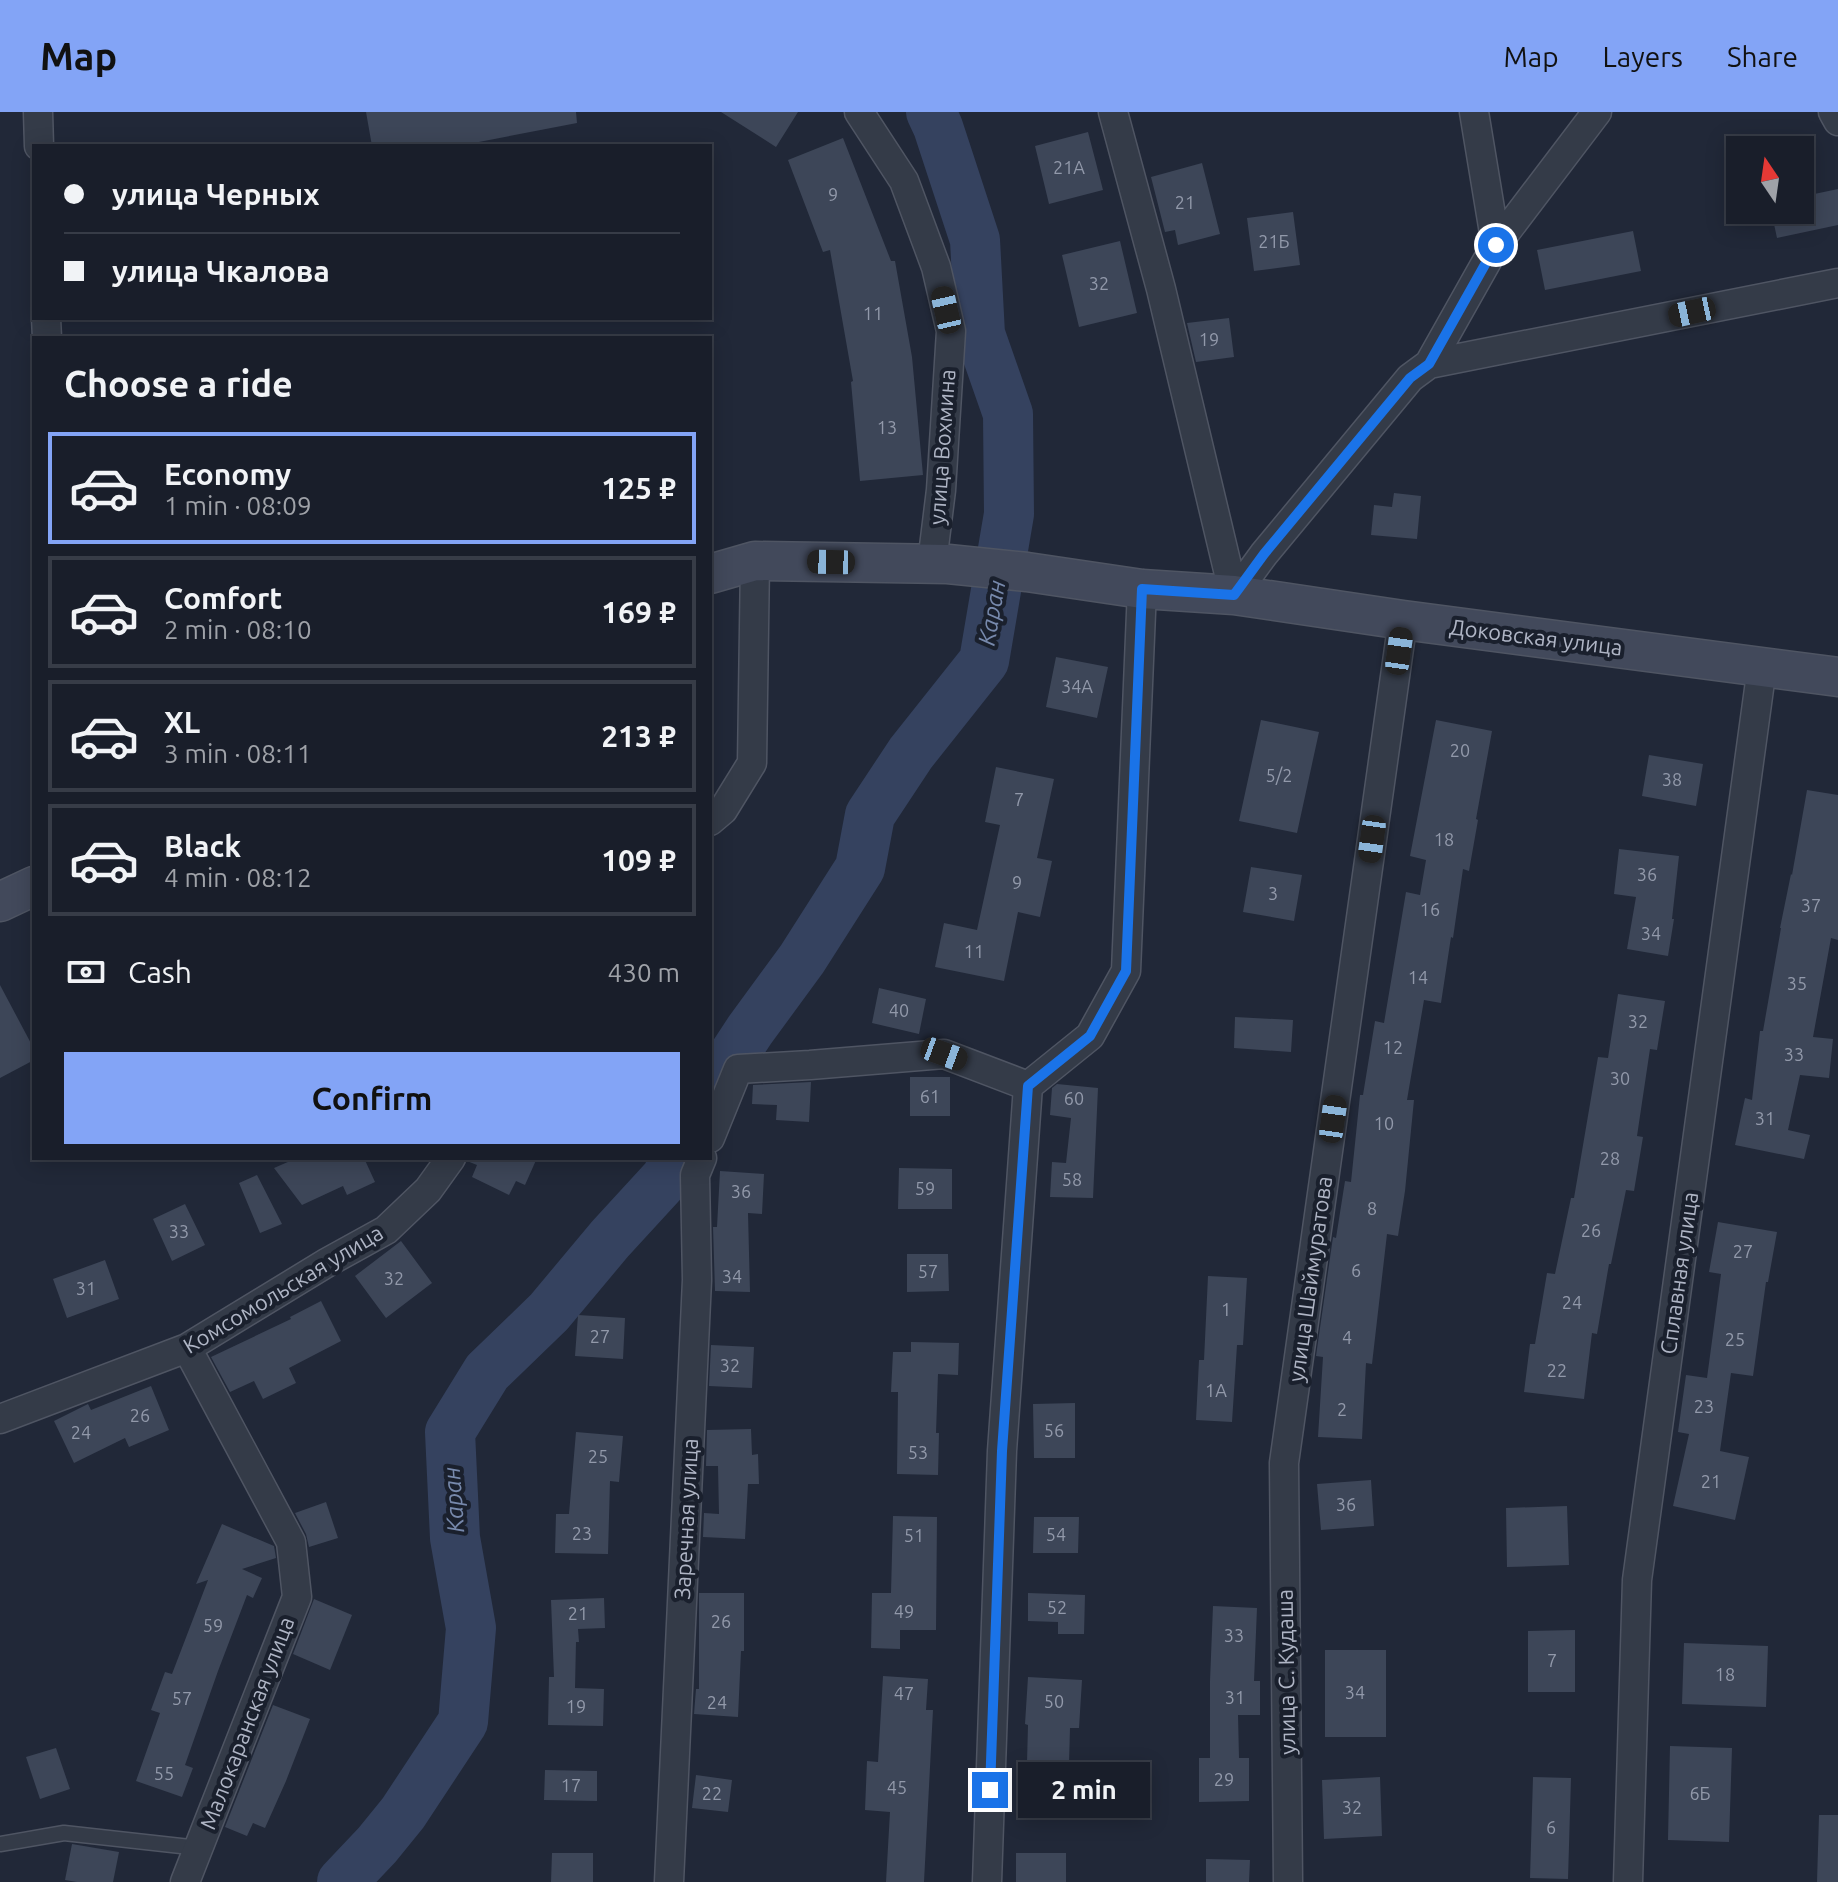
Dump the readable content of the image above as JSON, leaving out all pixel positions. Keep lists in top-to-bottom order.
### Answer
{
  "streets": {
    "main road": ["Доковская улица"],
    "street": [
      "улица Вохмина",
      "Сплавная улица",
      "улица Шаймуратова",
      "Комсомольская улица",
      "Заречная улица",
      "улица С. Кудаша",
      "Малокаранская улица"
    ]
  },
  "crossings": [
    ["улица Вохмина", "Доковская улица"],
    ["Доковская улица", "Сплавная улица"],
    ["Доковская улица", "улица Шаймуратова"],
    ["улица Шаймуратова", "улица С. Кудаша"],
    ["Комсомольская улица", "Малокаранская улица"]
  ],
  "water": ["Каран"],
  "house_numbers": [
    "21А",
    "9",
    "21",
    "21Б",
    "32",
    "11",
    "19",
    "13",
    "34А",
    "20",
    "5/2",
    "38",
    "7",
    "18",
    "36",
    "9",
    "3",
    "37",
    "16",
    "34",
    "11",
    "14",
    "35",
    "40",
    "32",
    "12",
    "33",
    "30",
    "61",
    "60",
    "31",
    "10",
    "28",
    "58",
    "59",
    "36",
    "8",
    "26",
    "33",
    "27",
    "6",
    "57",
    "34",
    "32",
    "31",
    "24",
    "1",
    "27",
    "4",
    "25",
    "32",
    "22",
    "1А",
    "23",
    "2",
    "26",
    "56",
    "24",
    "53",
    "25",
    "21",
    "36",
    "23",
    "54",
    "51",
    "52",
    "49",
    "21",
    "26",
    "59",
    "33",
    "7",
    "18",
    "34",
    "47",
    "31",
    "57",
    "50",
    "24",
    "19",
    "55",
    "29",
    "17",
    "45",
    "22",
    "6Б",
    "32",
    "6"
  ],
  "north": "top",
  "page": {
    "header": "Map",
    "nav": ["Map", "Layers", "Share"],
    "banner": ["улица Черных", "улица Чкалова"],
    "heading": "Choose a ride",
    "list": [
      {
        "name": "Economy",
        "note": "1 min · 08:09",
        "value": "125 ₽"
      },
      {
        "name": "Comfort",
        "note": "2 min · 08:10",
        "value": "169 ₽"
      },
      {
        "name": "XL",
        "note": "3 min · 08:11",
        "value": "213 ₽"
      },
      {
        "name": "Black",
        "note": "4 min · 08:12",
        "value": "109 ₽"
      }
    ],
    "pay": ["Cash", "430 m"],
    "buttons": "Confirm",
    "bubble": "2 min"
  }
}
